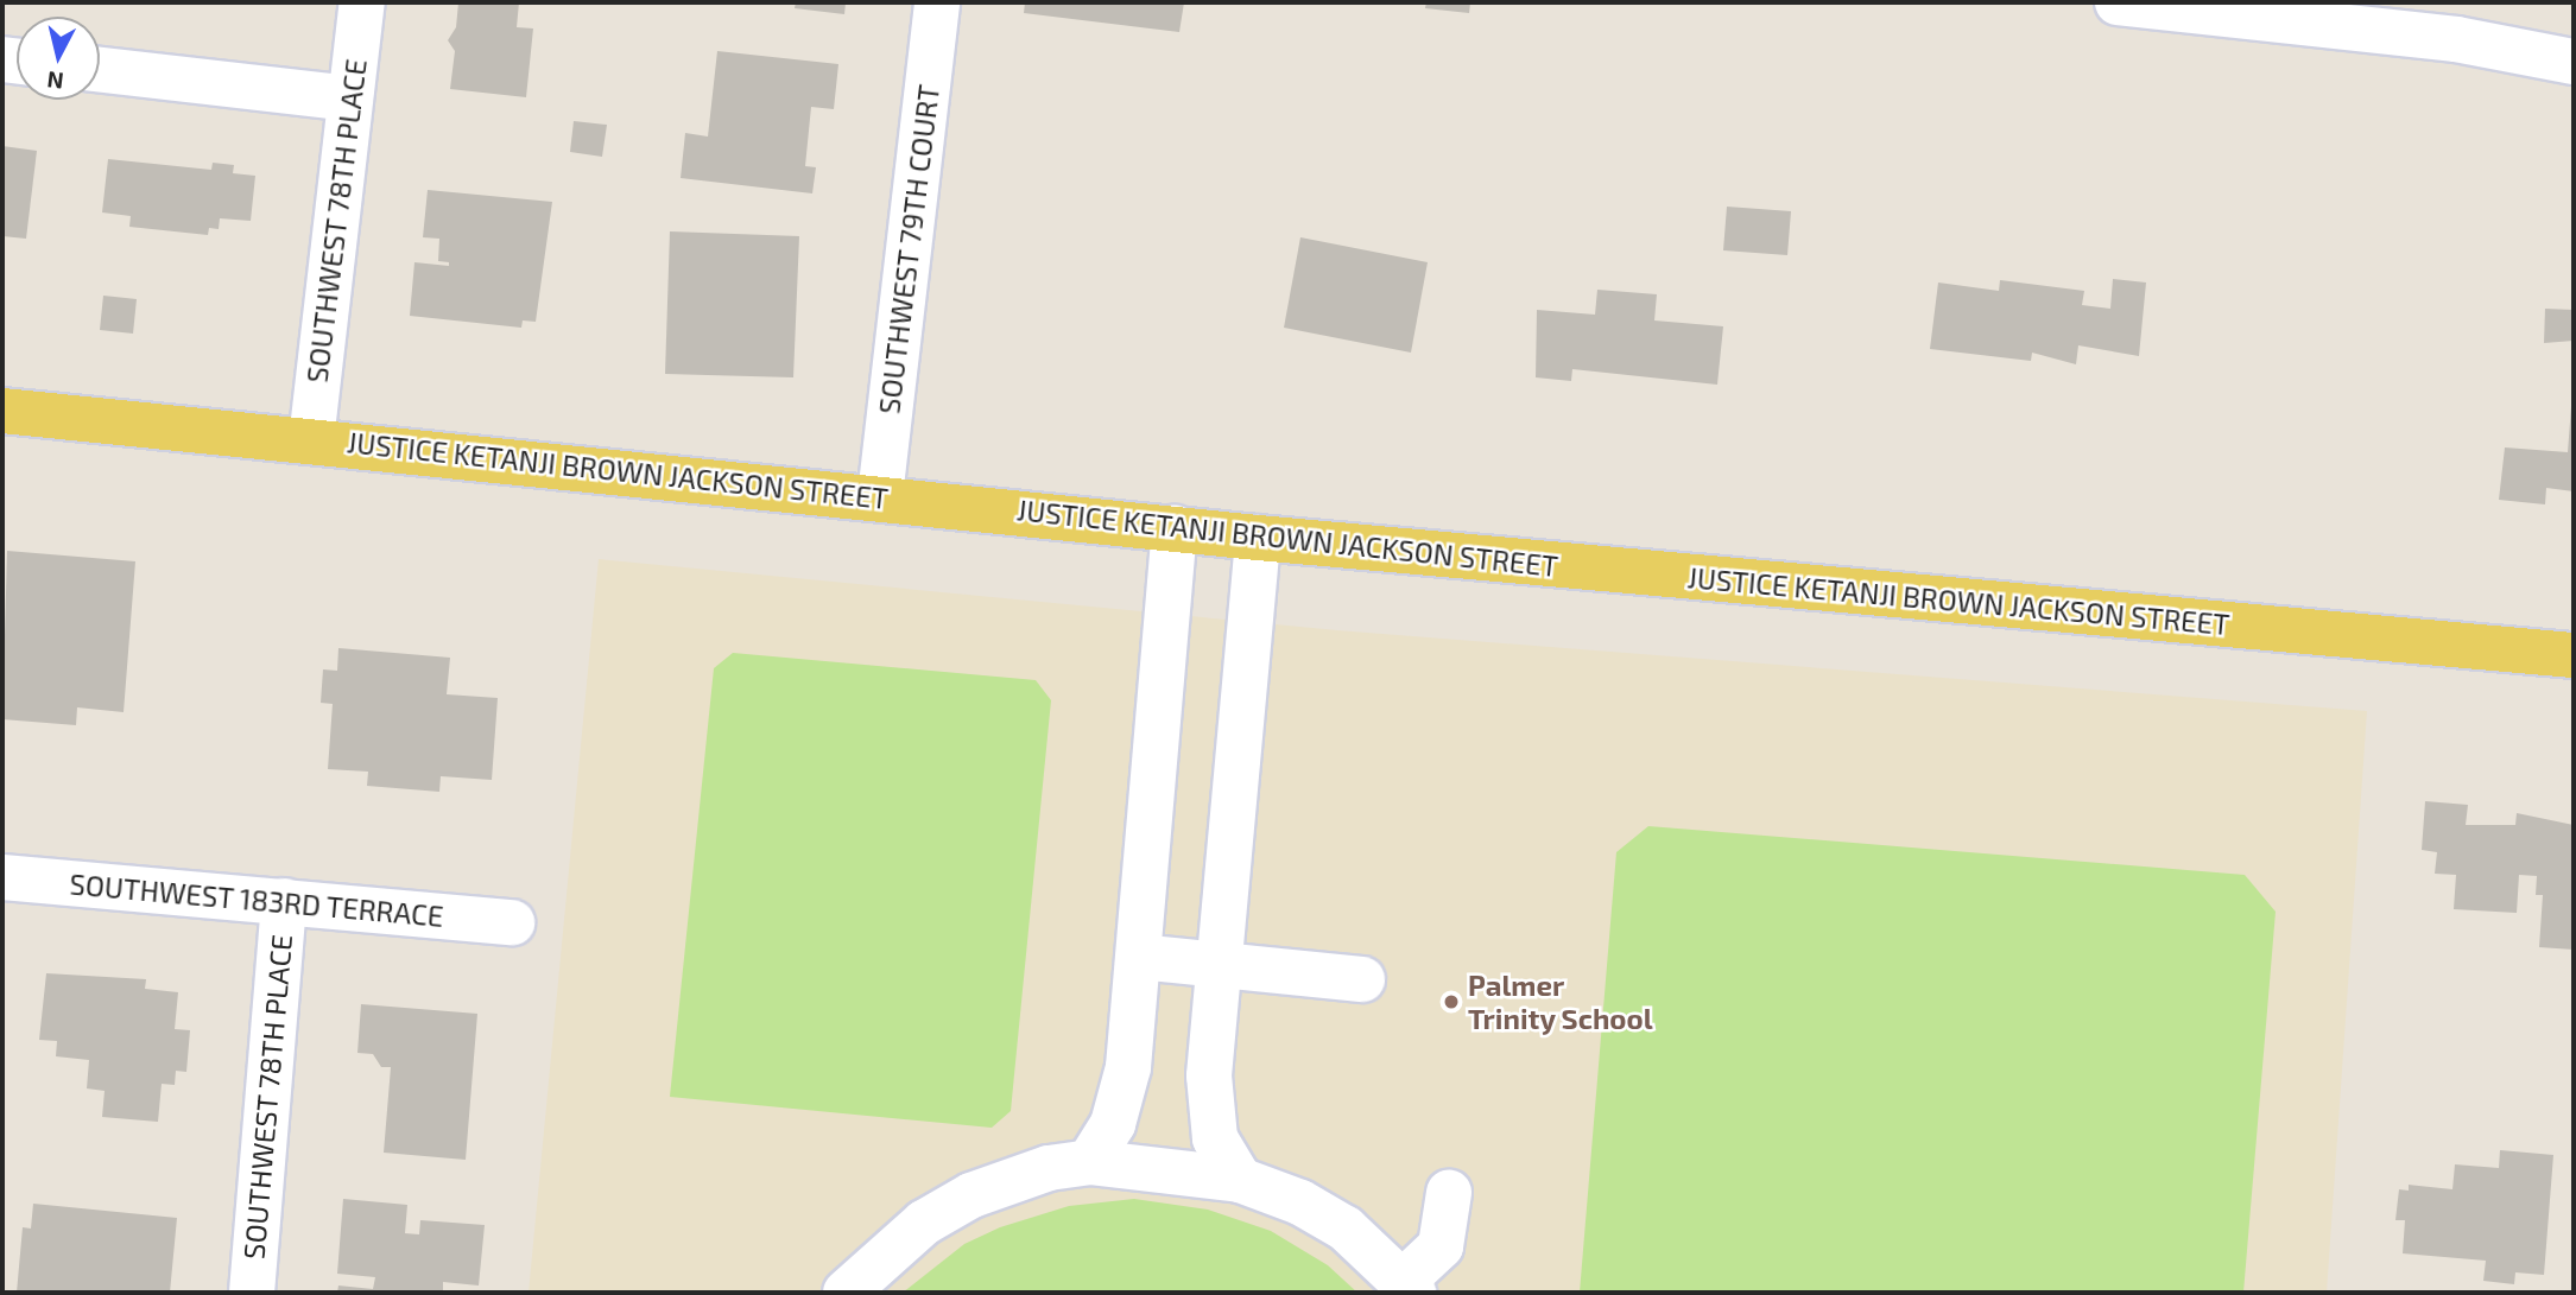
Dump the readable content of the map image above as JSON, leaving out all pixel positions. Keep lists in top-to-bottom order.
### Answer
{
  "streets": {
    "main road": ["JUSTICE KETANJI BROWN JACKSON STREET"],
    "street": ["SOUTHWEST 78TH PLACE", "SOUTHWEST 79TH COURT", "SOUTHWEST 183RD TERRACE"]
  },
  "crossings": [
    ["SOUTHWEST 78TH PLACE", "JUSTICE KETANJI BROWN JACKSON STREET"],
    ["SOUTHWEST 78TH PLACE", "SOUTHWEST 183RD TERRACE"],
    ["SOUTHWEST 79TH COURT", "JUSTICE KETANJI BROWN JACKSON STREET"]
  ],
  "places": ["Palmer Trinity School"],
  "north": "bottom"
}
